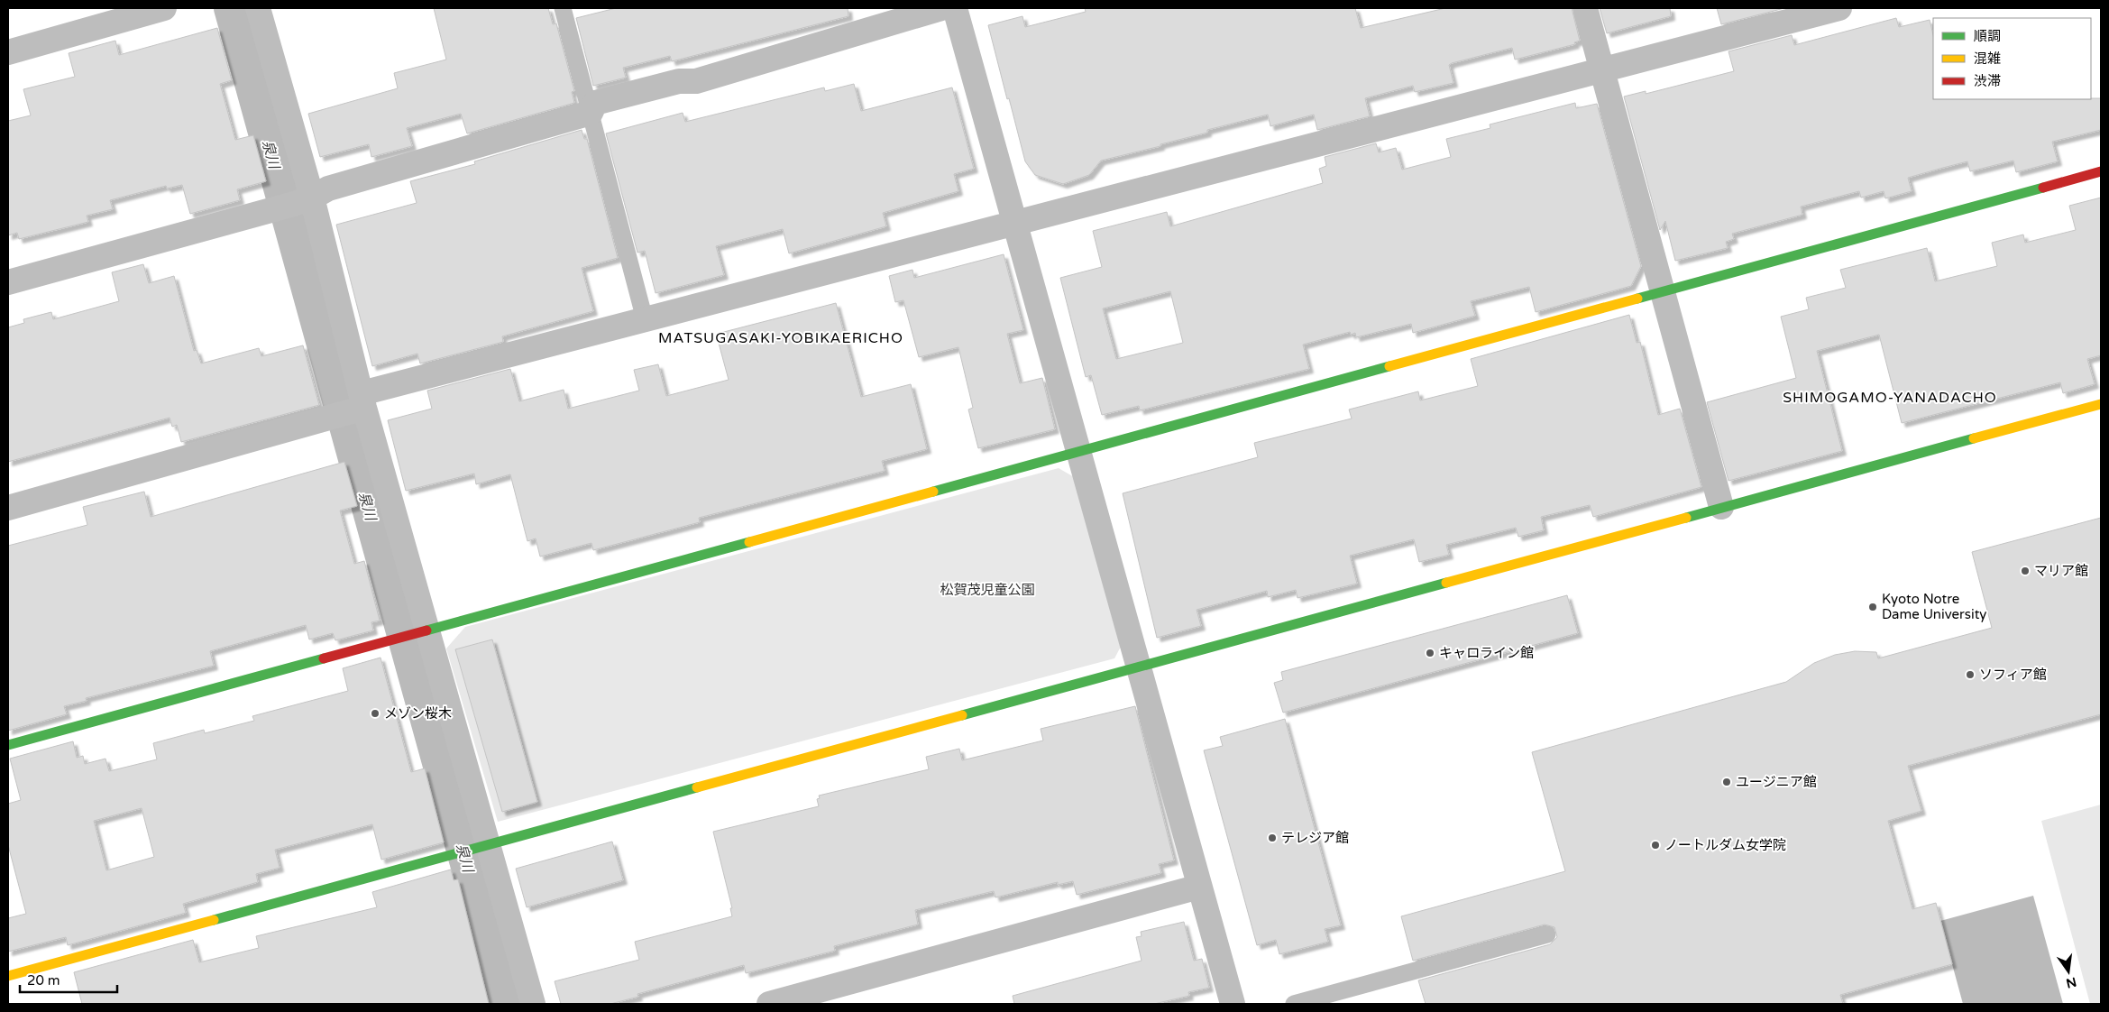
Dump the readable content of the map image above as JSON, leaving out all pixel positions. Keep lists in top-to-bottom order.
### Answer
{
  "districts": ["MATSUGASAKI-YOBIKAERICHO", "SHIMOGAMO-YANADACHO"],
  "water": ["泉川"],
  "parks": ["松賀茂児童公園"],
  "places": [
    "マリア館",
    "Kyoto Notre Dame University",
    "キャロライン館",
    "ソフィア館",
    "メゾン桜木",
    "ユージニア館",
    "テレジア館",
    "ノートルダム女学院"
  ],
  "legend": ["順調", "混雑", "渋滞"],
  "scale_bar": "20 m",
  "north": "bottom"
}
